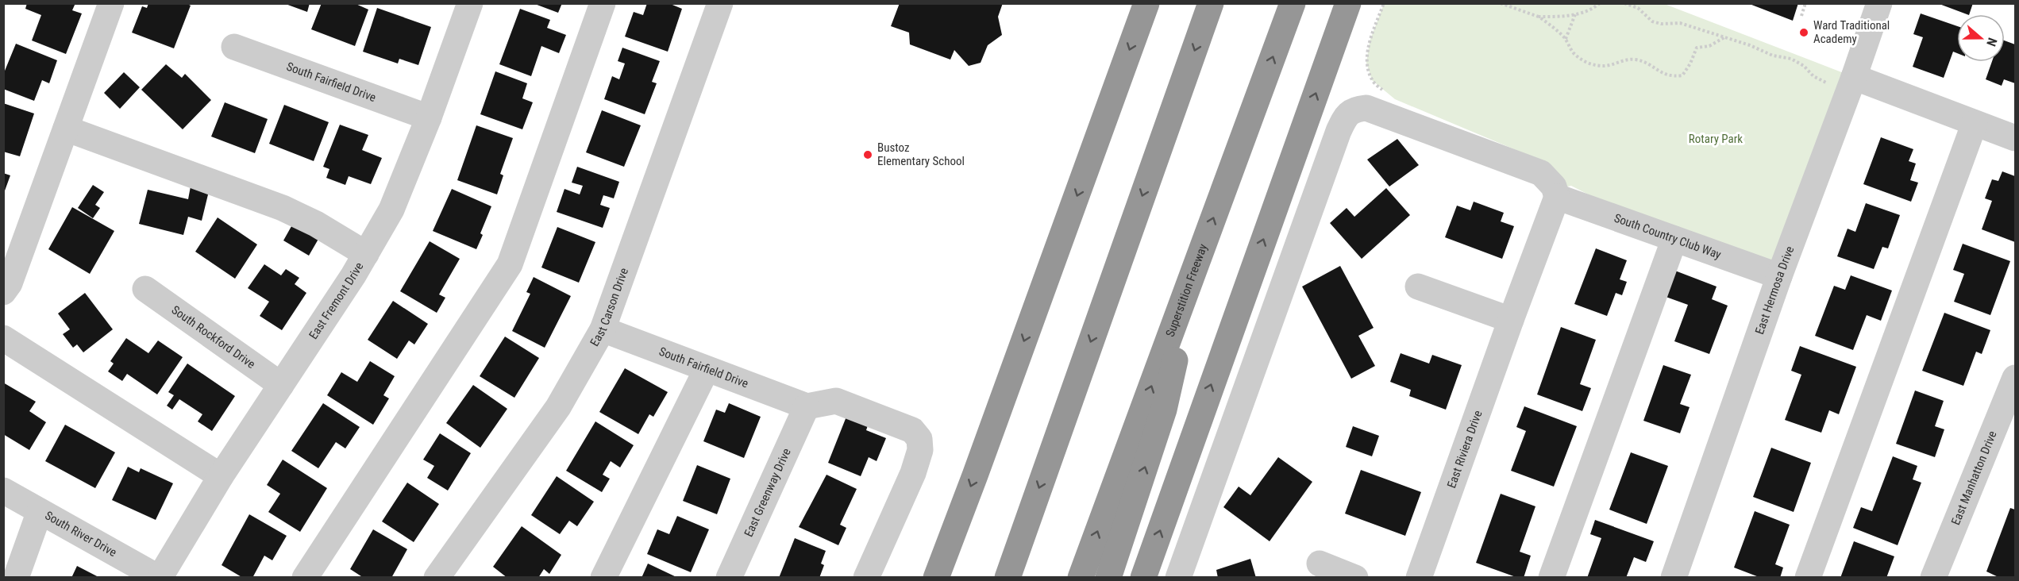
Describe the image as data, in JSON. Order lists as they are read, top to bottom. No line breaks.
{"streets":{"highway":["Superstition Freeway"],"street":["South Fairfield Drive","South Country Club Way","East Hermosa Drive","East Fremont Drive","East Carson Drive","South Rockford Drive","East Riviera Drive","East Manhatton Drive","East Greenway Drive","South River Drive"]},"crossings":[["South Fairfield Drive","East Fremont Drive"],["South Fairfield Drive","East Carson Drive"],["South Fairfield Drive","East Greenway Drive"],["South Country Club Way","East Hermosa Drive"],["South Country Club Way","East Riviera Drive"],["East Fremont Drive","South Rockford Drive"],["East Fremont Drive","South River Drive"]],"parks":["Rotary Park"],"places":["Ward Traditional Academy","Bustoz Elementary School"],"north":"right"}
